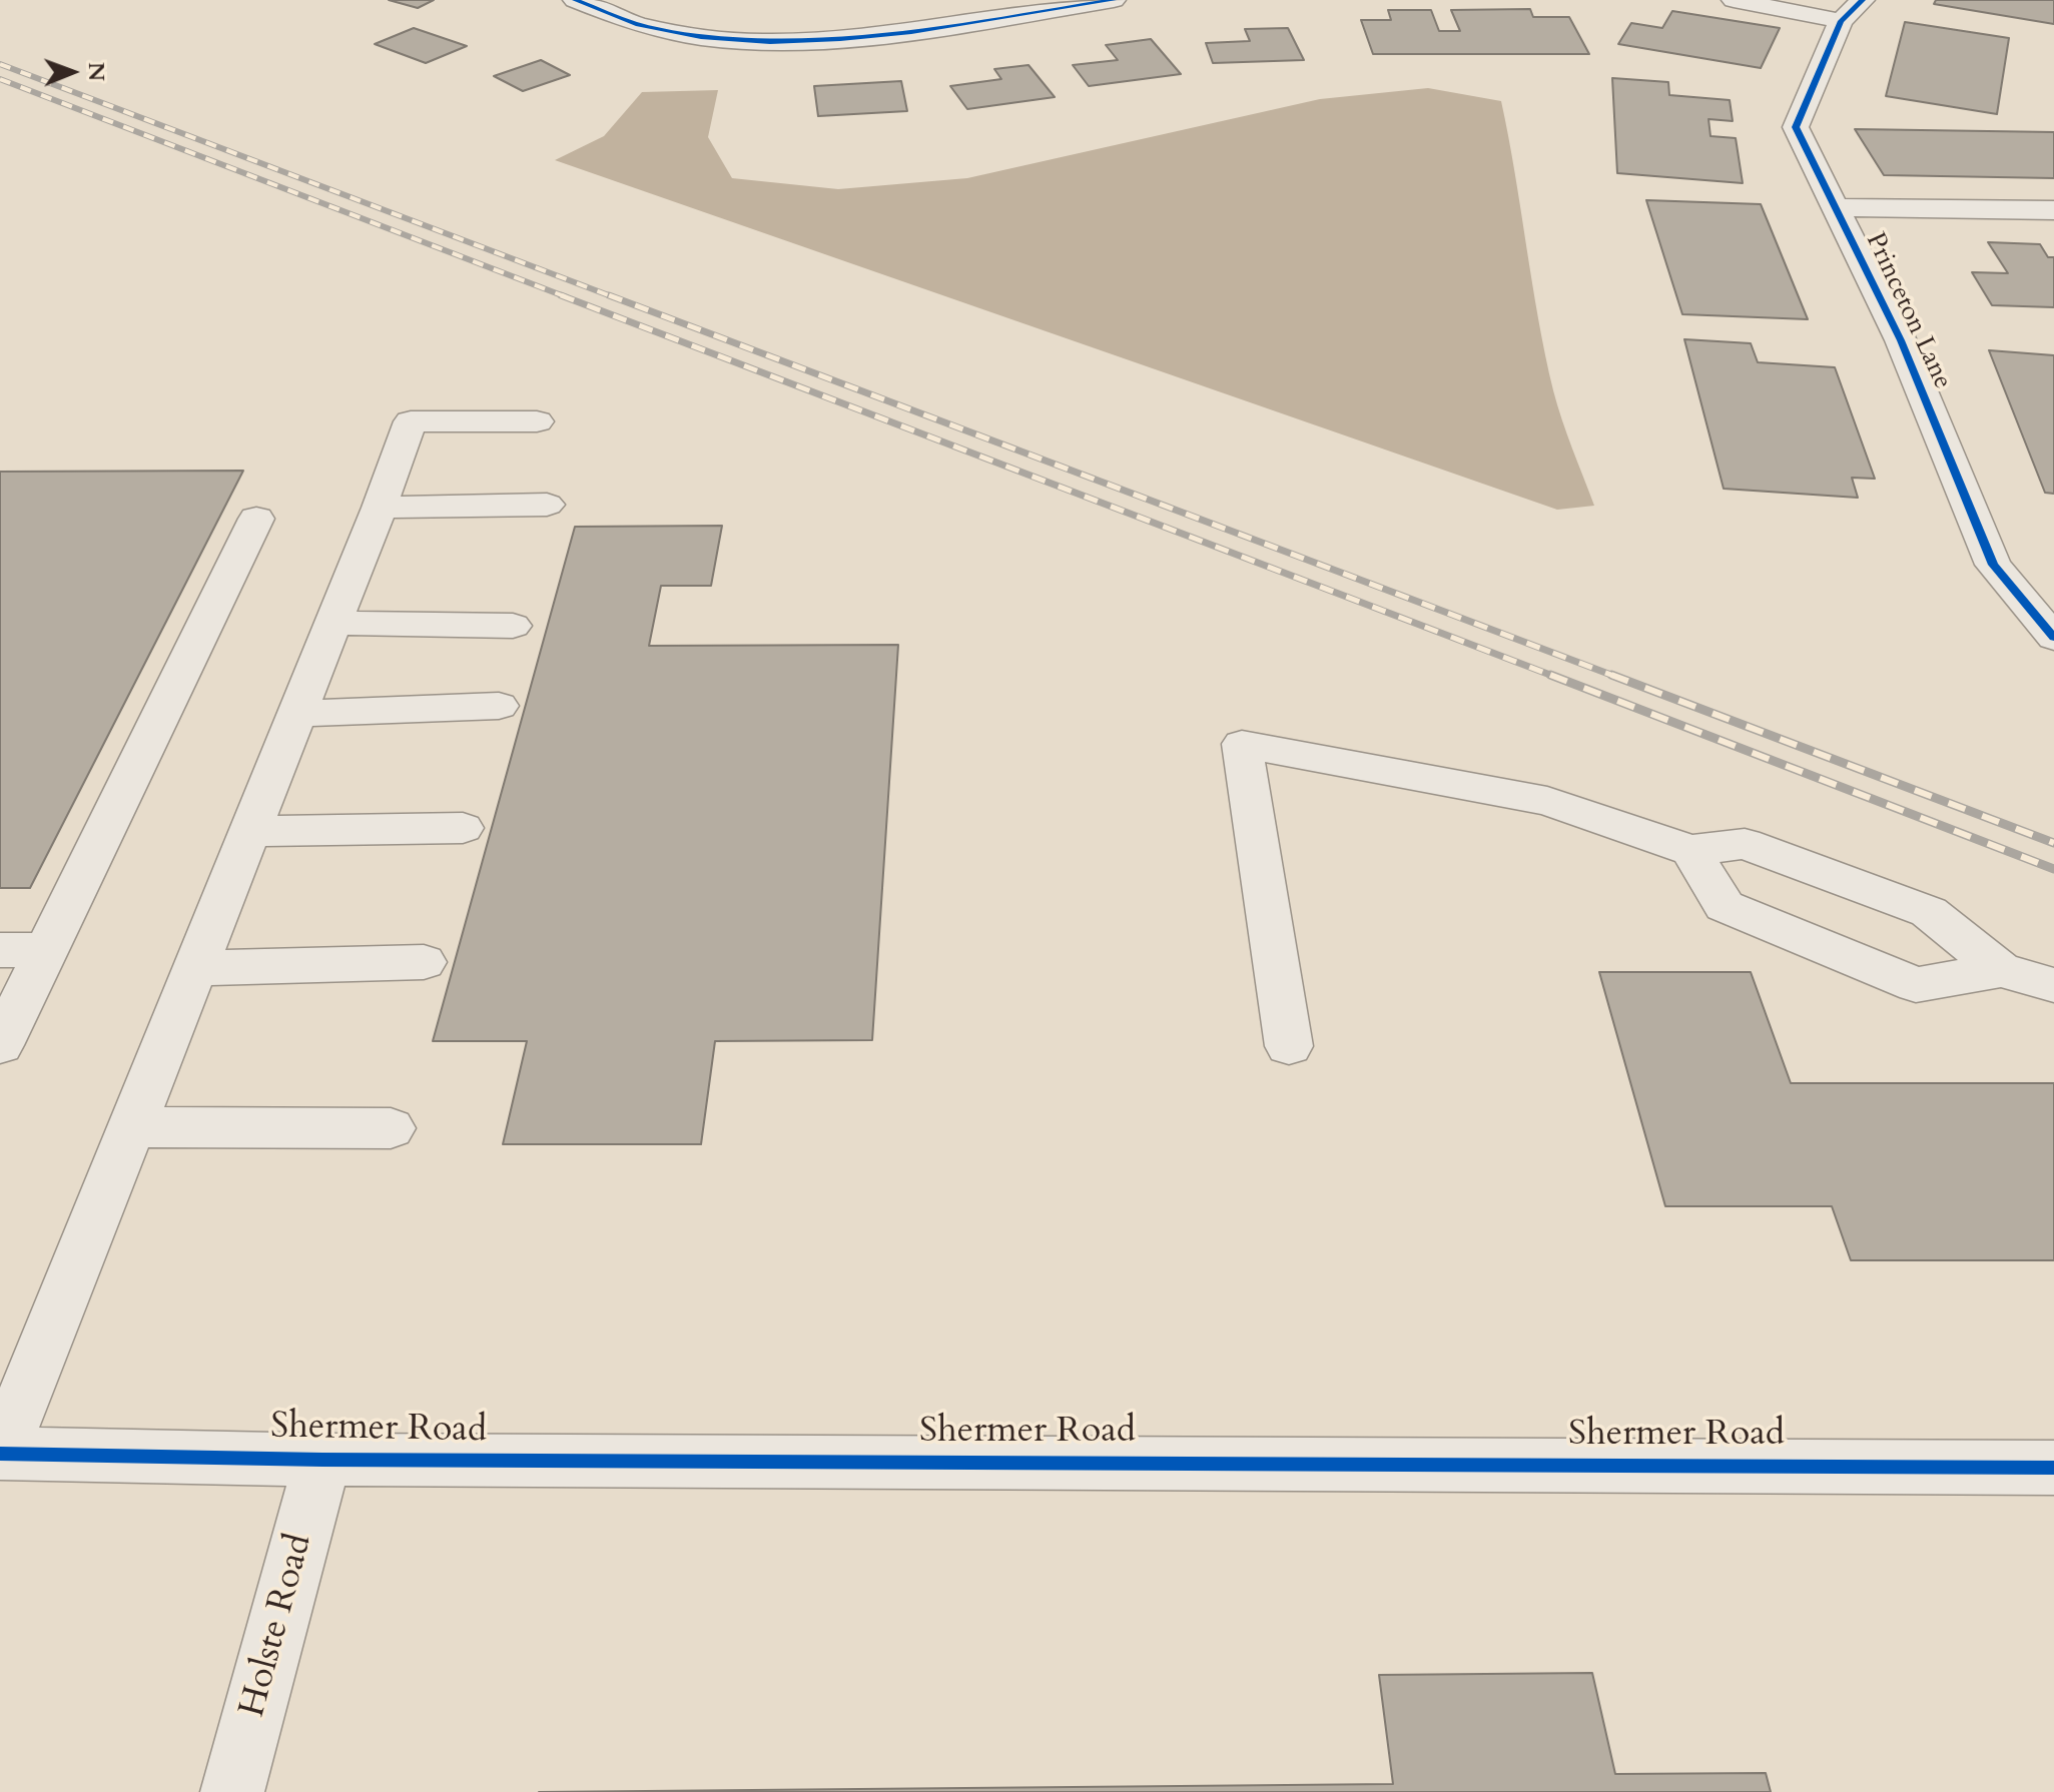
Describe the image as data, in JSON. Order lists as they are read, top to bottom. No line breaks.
{"streets":{"street":["Princeton Lane","Shermer Road","Holste Road"]},"crossings":[["Shermer Road","Holste Road"]],"north":"right"}
